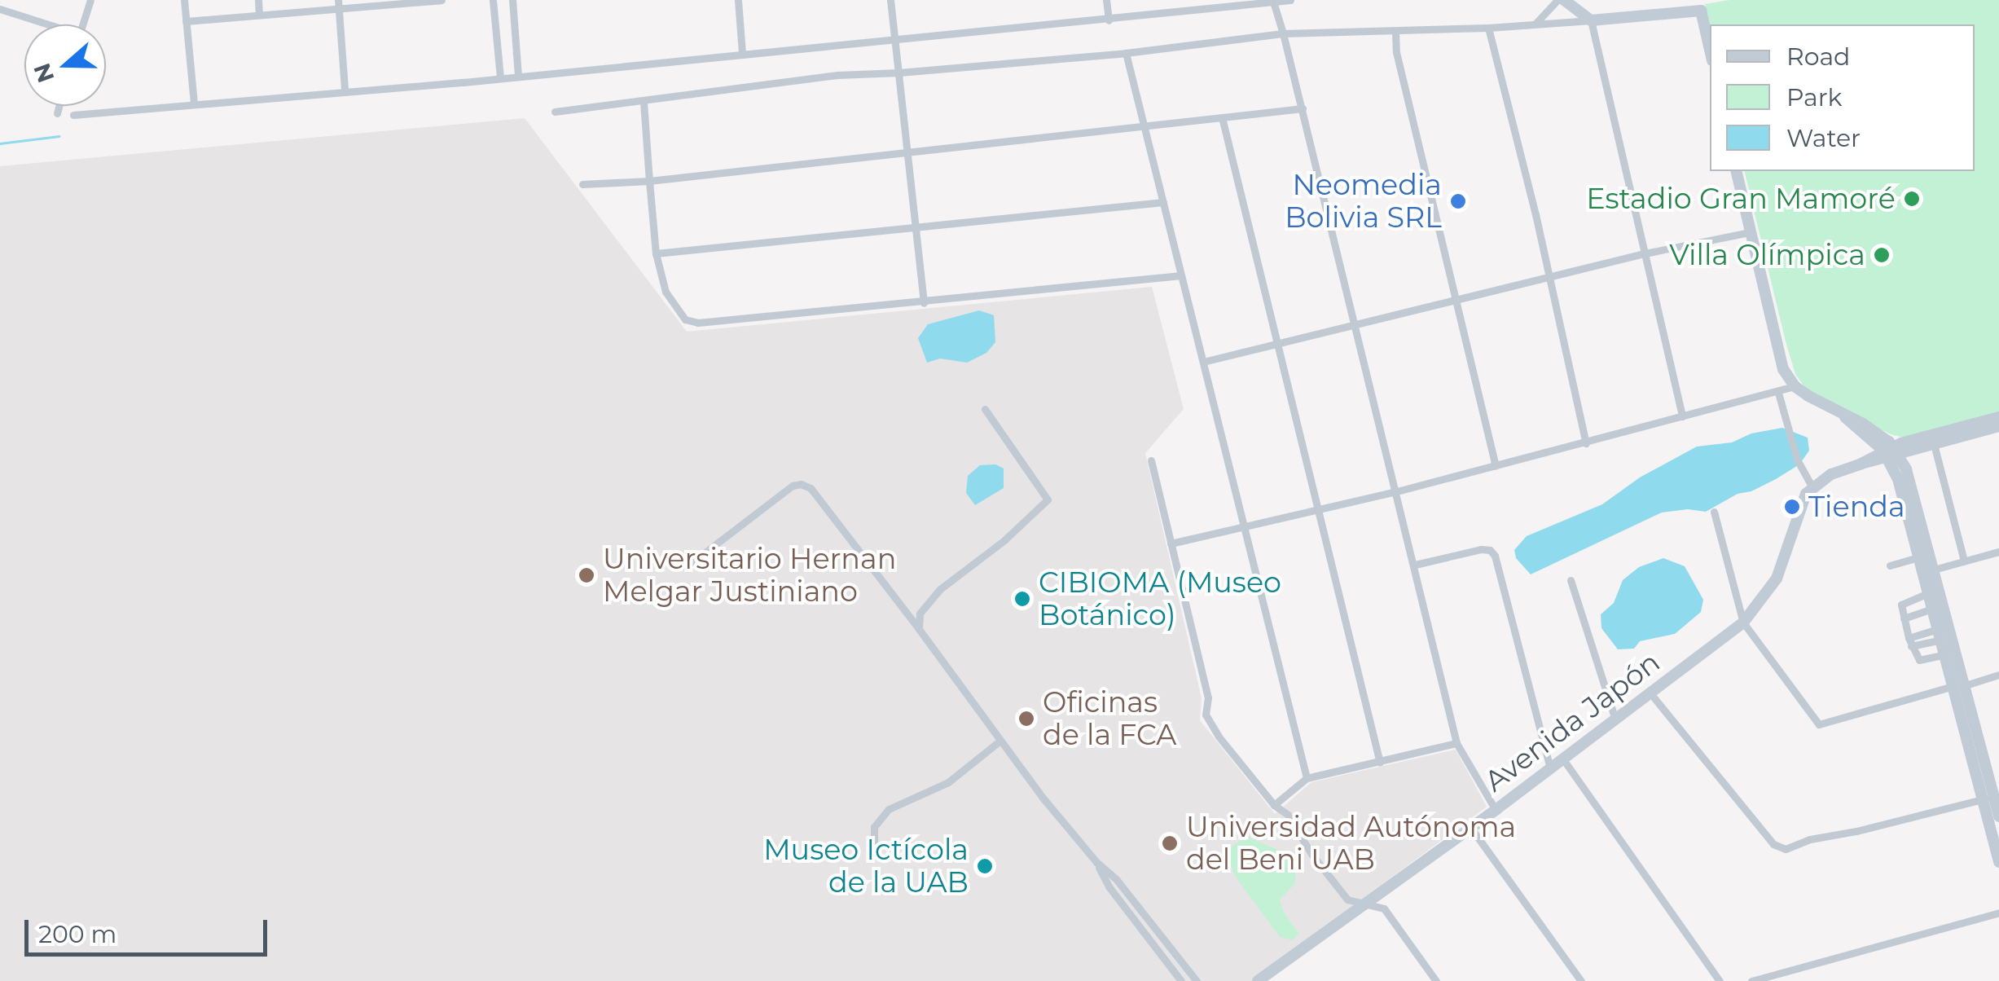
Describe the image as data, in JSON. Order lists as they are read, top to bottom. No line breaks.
{"streets":{"street":["Avenida Japón"]},"places":["Estadio Gran Mamoré","Neomedia Bolivia SRL","Villa Olímpica","Tienda","Universitario Hernan Melgar Justiniano","CIBIOMA (Museo Botánico)","Oficinas de la FCA","Universidad Autónoma del Beni UAB","Museo Ictícola de la UAB"],"legend":["Road","Park","Water"],"scale_bar":"200 m","north":"left"}
